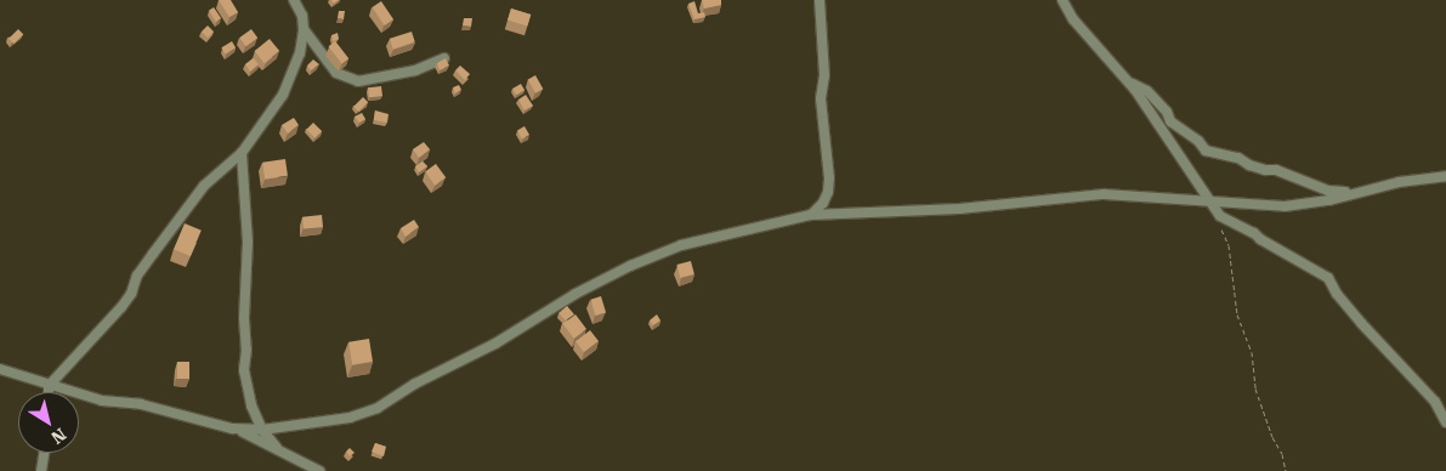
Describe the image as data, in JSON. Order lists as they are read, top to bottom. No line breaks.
{"north":"bottom right"}
